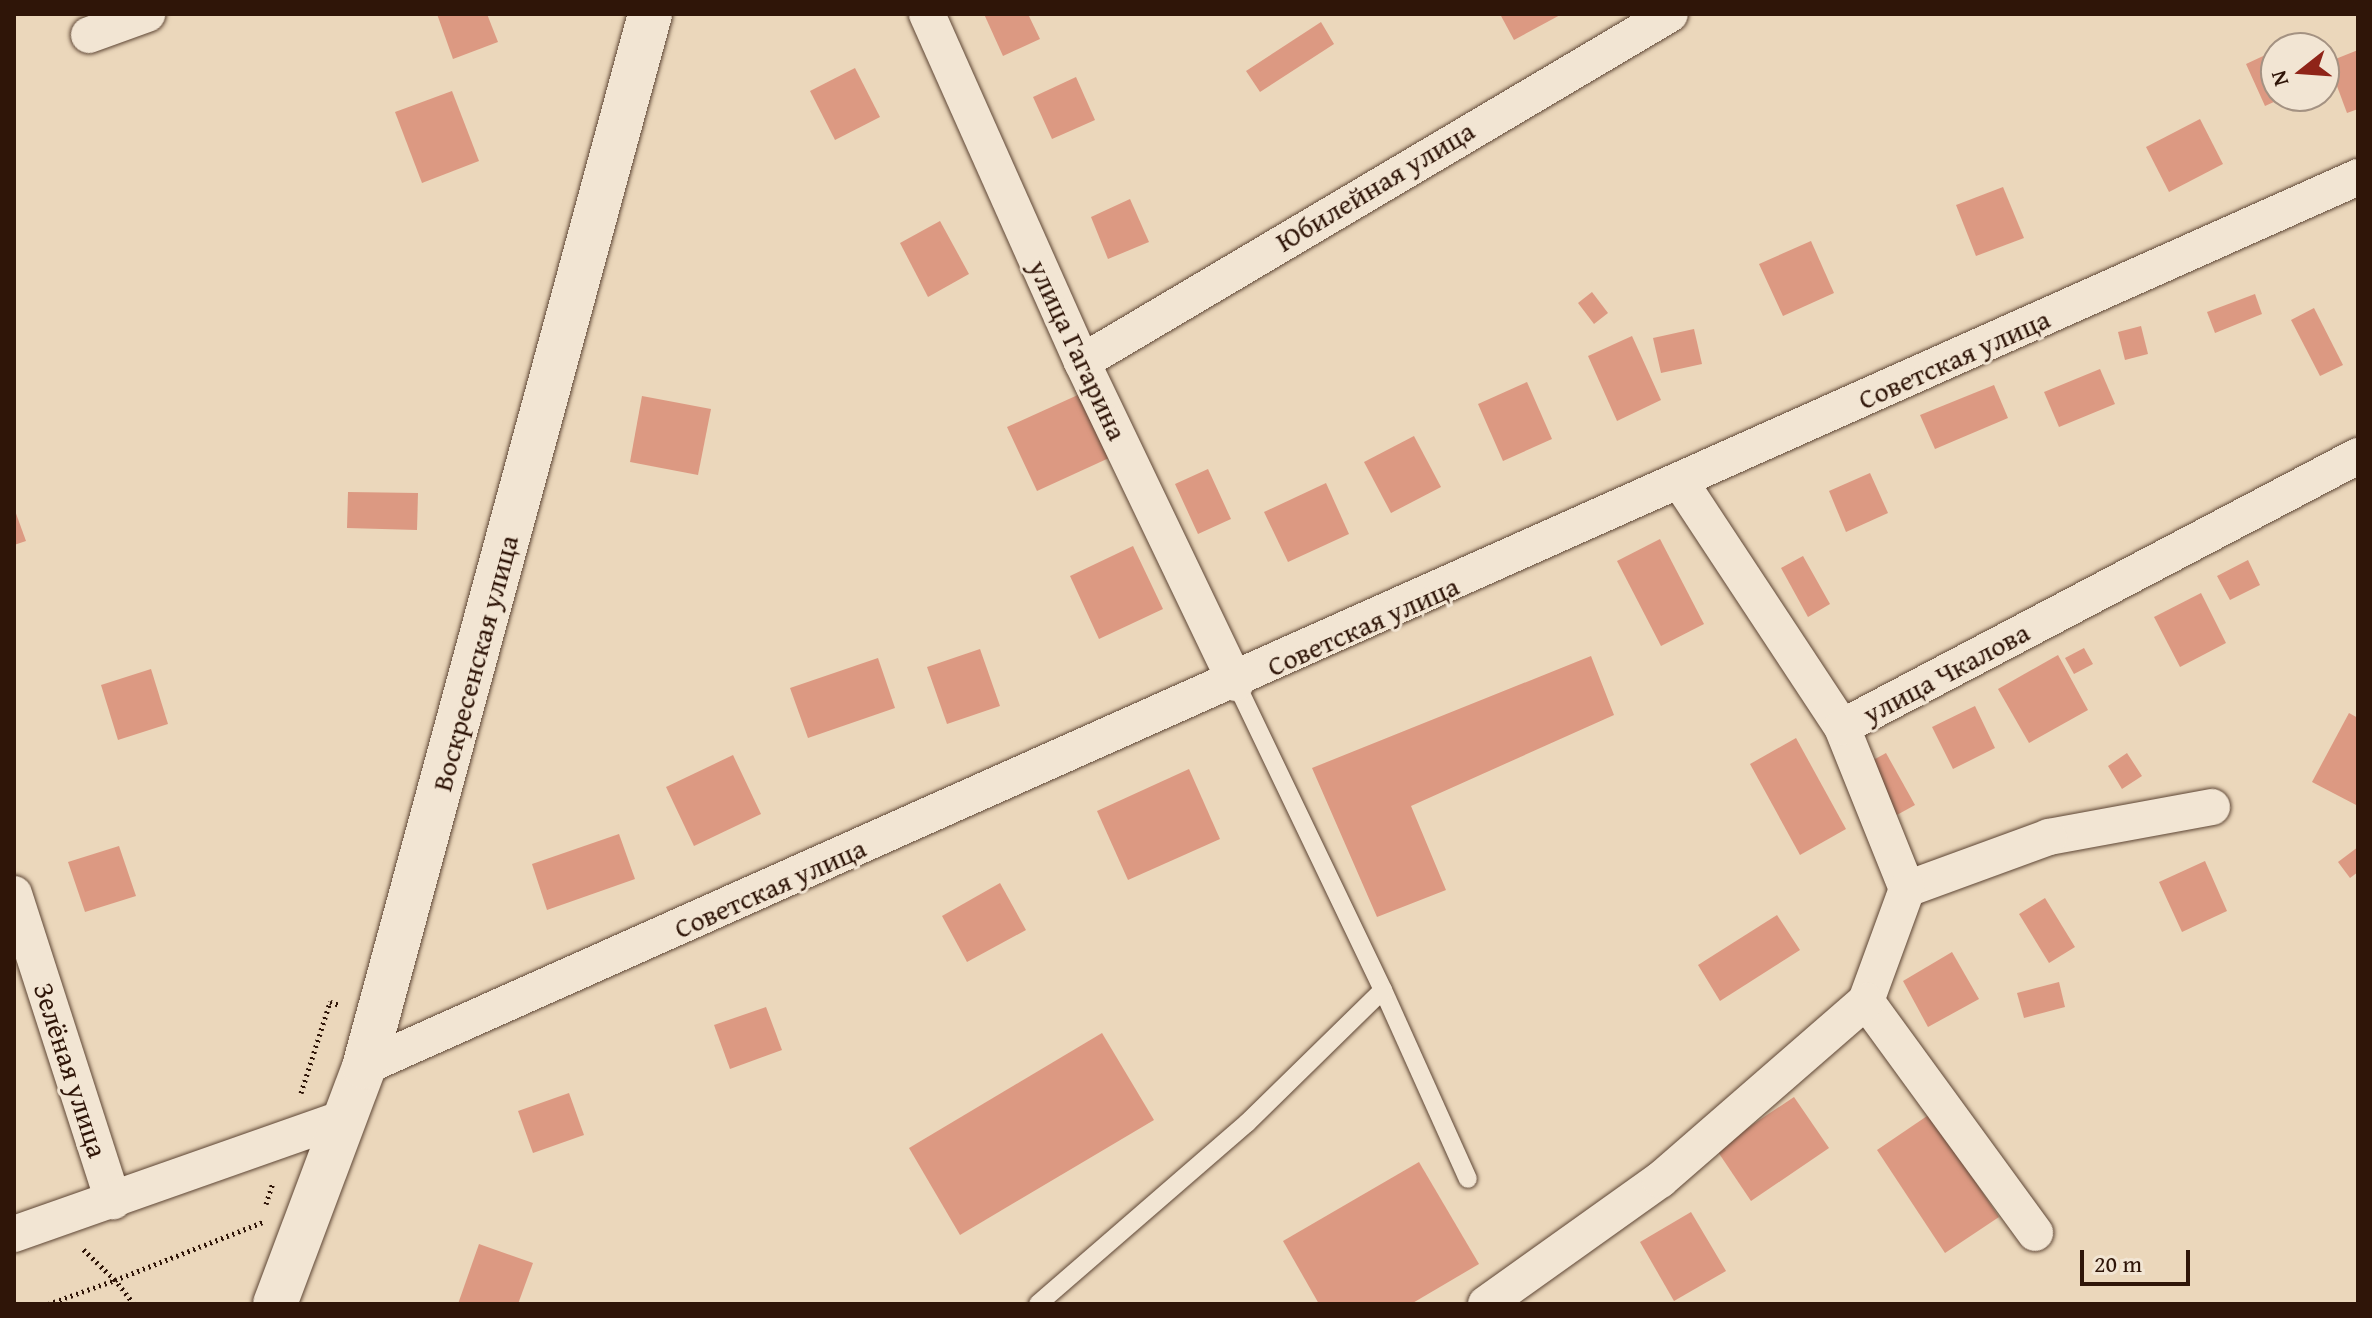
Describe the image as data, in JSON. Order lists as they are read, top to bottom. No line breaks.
{"streets":{"street":["Юбилейная улица","улица Гагарина","Советская улица","Воскресенская улица","улица Чкалова","Зелёная улица"]},"crossings":[["Юбилейная улица","улица Гагарина"],["улица Гагарина","Советская улица"],["Советская улица","Воскресенская улица"]],"scale_bar":"20 m","north":"left"}
